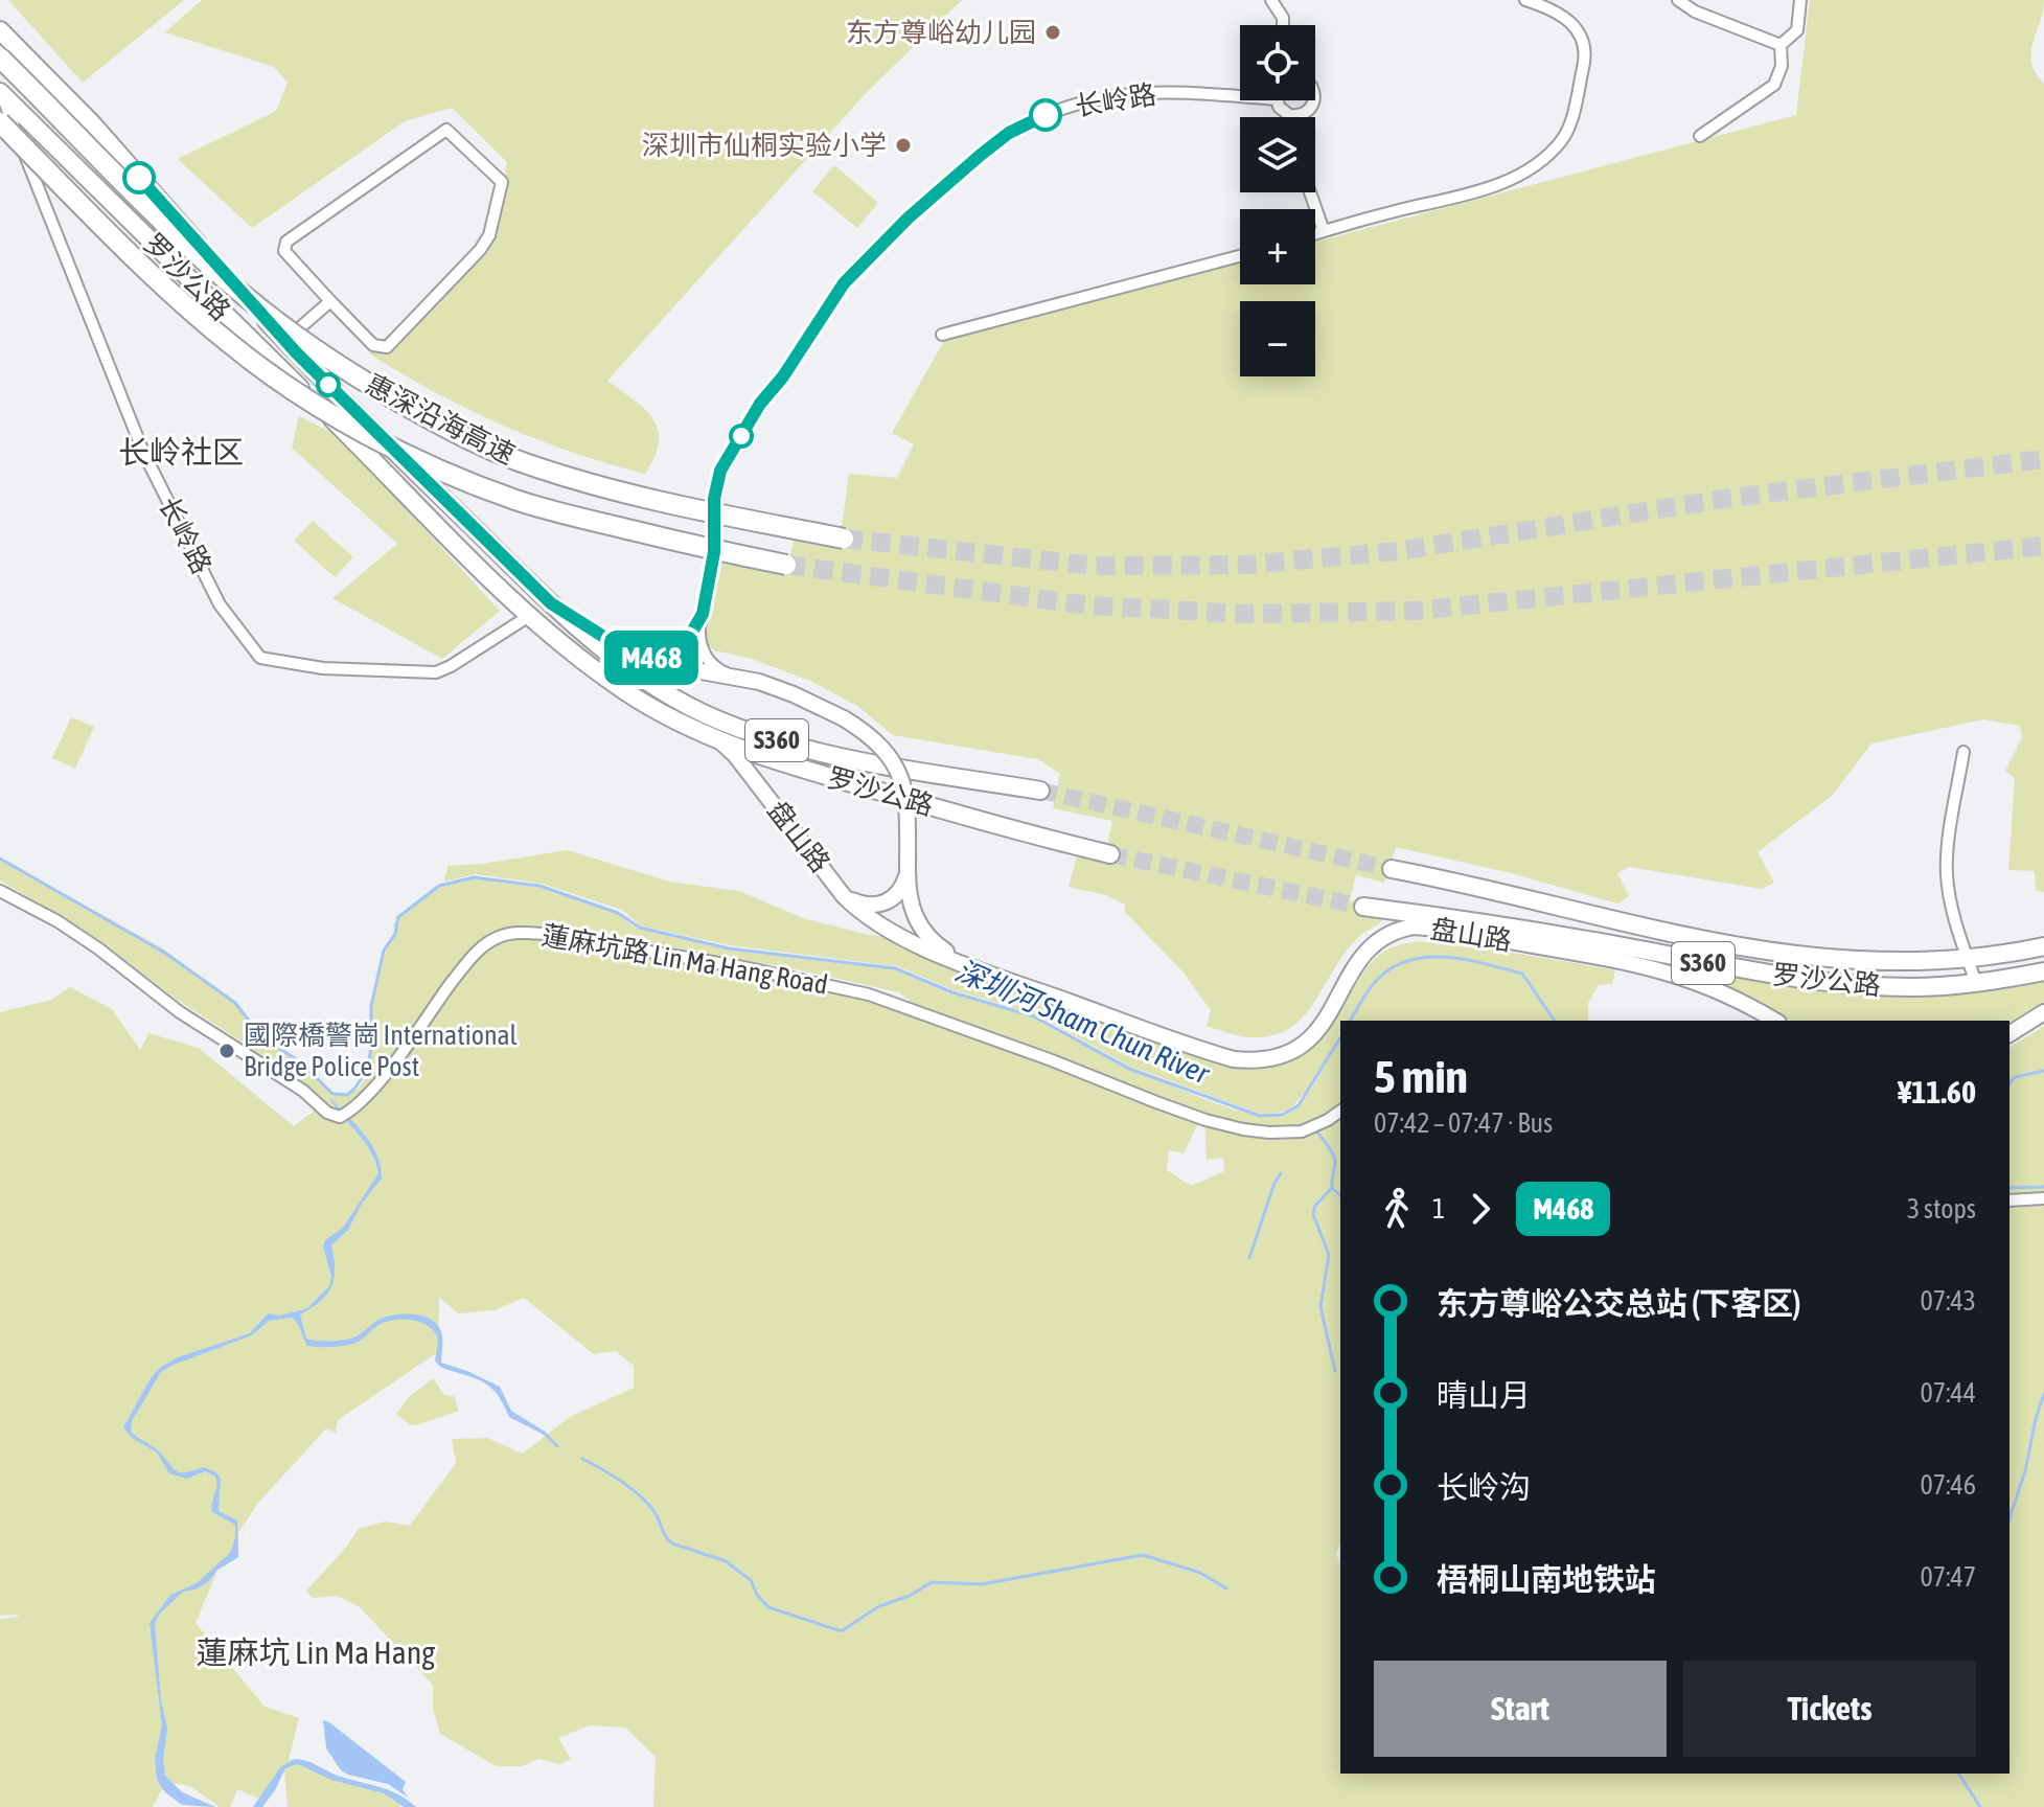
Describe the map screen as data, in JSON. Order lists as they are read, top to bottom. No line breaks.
{"streets":{"highway":["惠深沿海高速"],"main road":["罗沙公路","S360","盘山路"],"street":["长岭路","蓮麻坑路 Lin Ma Hang Road"]},"crossings":[["长岭路","罗沙公路"],["长岭路","盘山路"],["罗沙公路","盘山路"]],"districts":["长岭社区","蓮麻坑 Lin Ma Hang"],"water":["深圳河 Sham Chun River"],"places":["东方尊峪幼儿园","深圳市仙桐实验小学","國際橋警崗 International Bridge Police Post"],"lines":["bus line M468"],"page":{"on_map":"M468","map_buttons":["+","−"],"heading":["5 min","07:42 – 07:47 · Bus","¥11.60"],"legs":["1","M468","3 stops"],"list":[{"name":"东方尊峪公交总站 (下客区)","value":"07:43"},{"name":"晴山月","value":"07:44"},{"name":"长岭沟","value":"07:46"},{"name":"梧桐山南地铁站","value":"07:47"}],"buttons":["Start","Tickets"]}}
